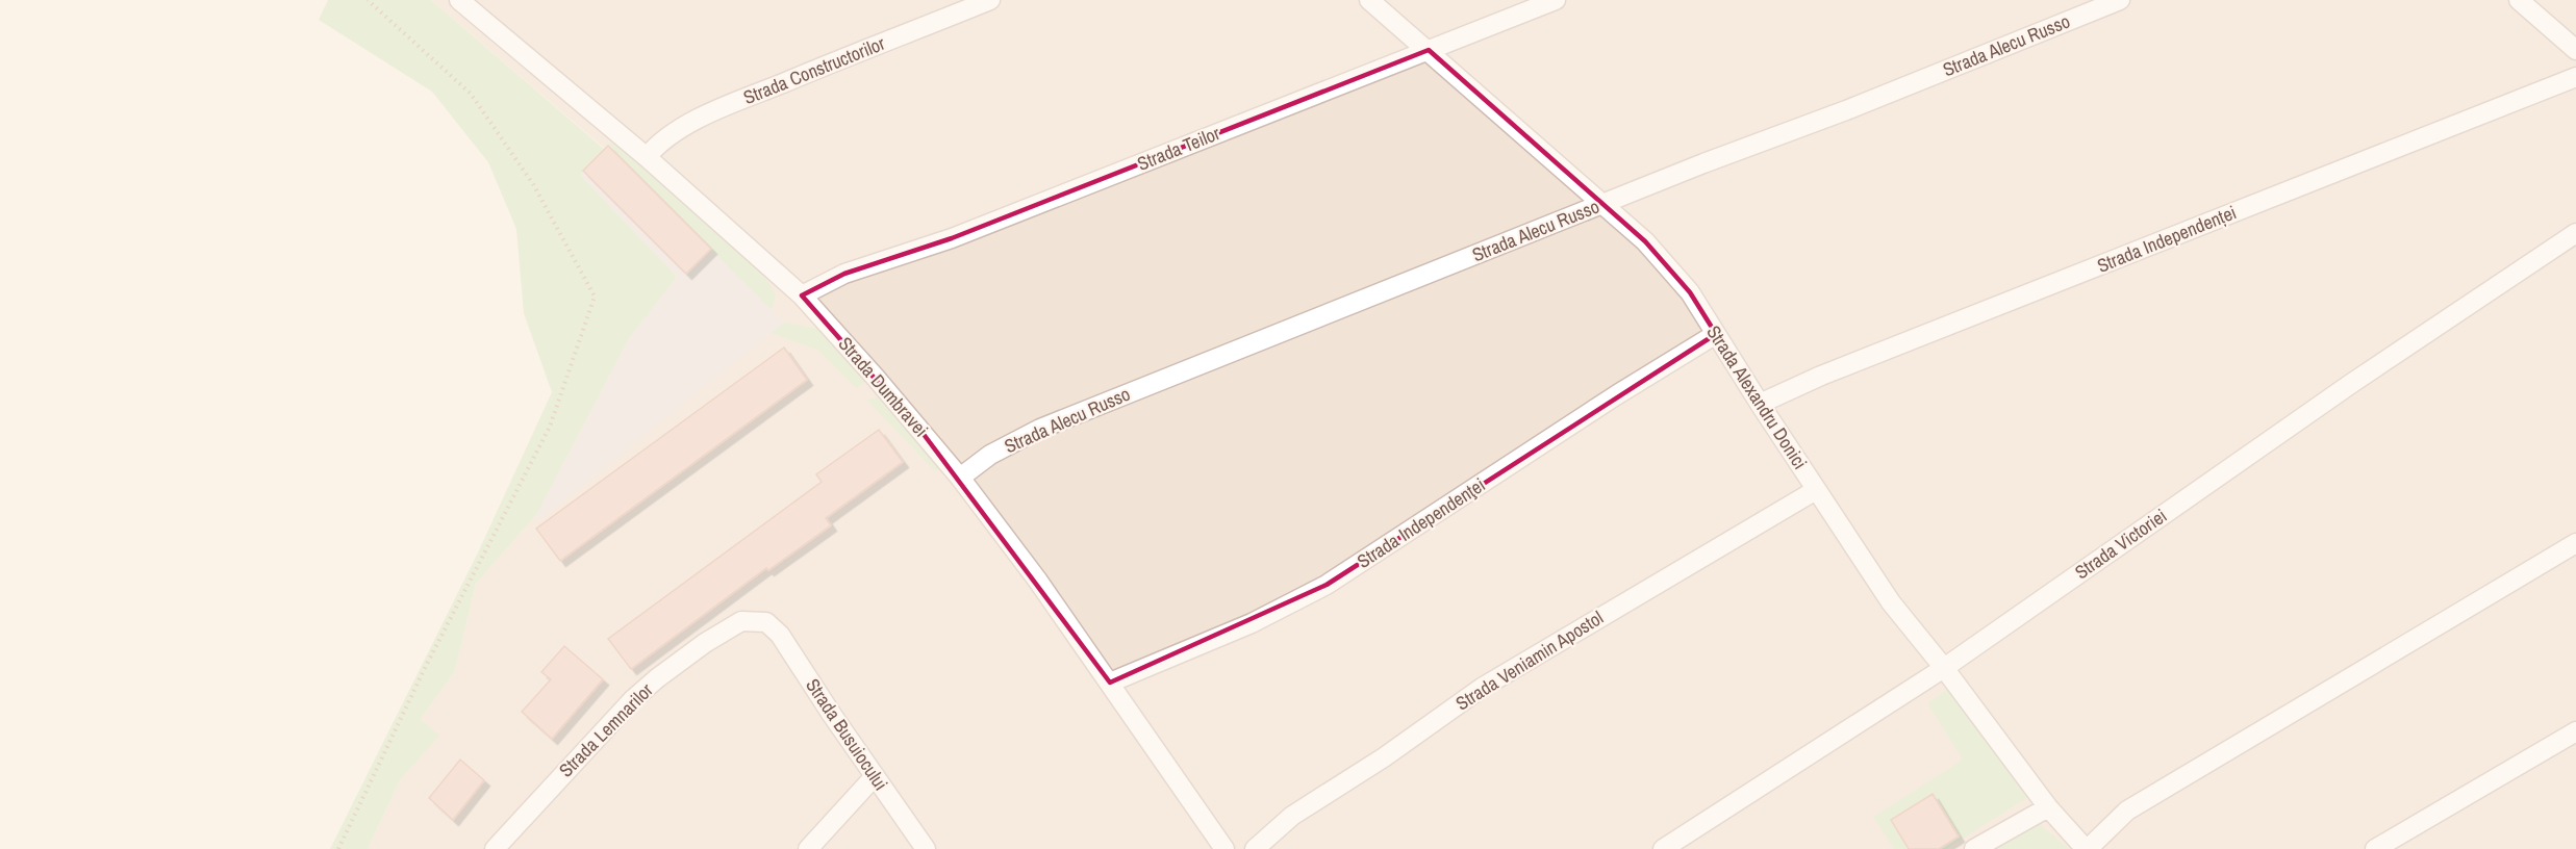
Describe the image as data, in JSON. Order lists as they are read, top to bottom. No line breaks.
{"streets":{"street":["Strada Alecu Russo","Strada Constructorilor","Strada Teilor","Strada Independenței","Strada Dumbravei","Strada Alexandru Donici","Strada Independenţei","Strada Victoriei","Strada Veniamin Apostol","Strada Lemnarilor","Strada Busuiocului"]},"crossings":[["Strada Alecu Russo","Strada Dumbravei"],["Strada Alecu Russo","Strada Alexandru Donici"],["Strada Constructorilor","Strada Dumbravei"],["Strada Teilor","Strada Dumbravei"],["Strada Teilor","Strada Alexandru Donici"],["Strada Independenței","Strada Alexandru Donici"],["Strada Dumbravei","Strada Independenţei"],["Strada Alexandru Donici","Strada Independenţei"],["Strada Alexandru Donici","Strada Victoriei"],["Strada Alexandru Donici","Strada Veniamin Apostol"],["Strada Lemnarilor","Strada Busuiocului"]]}
